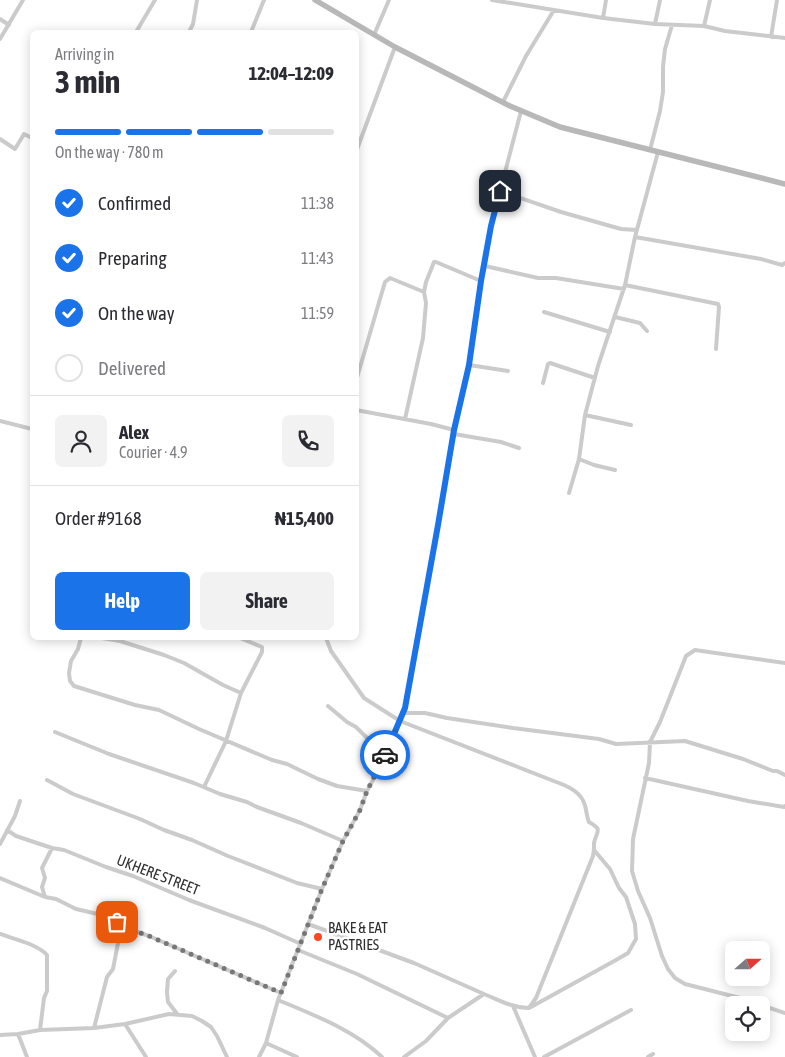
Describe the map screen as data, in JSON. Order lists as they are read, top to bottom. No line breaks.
{"streets":{"street":["UKHERE STREET"]},"places":["BAKE & EAT PASTRIES"],"north":"right","page":{"heading":["3 min","Arriving in","12:04–12:09"],"panel":["Alex","Courier · 4.9","Order #9168","₦15,400"],"bar":"On the way · 780 m","list":[["Confirmed","11:38"],["Preparing","11:43"],["On the way","11:59"],"Delivered"],"buttons":["Help","Share"]}}
